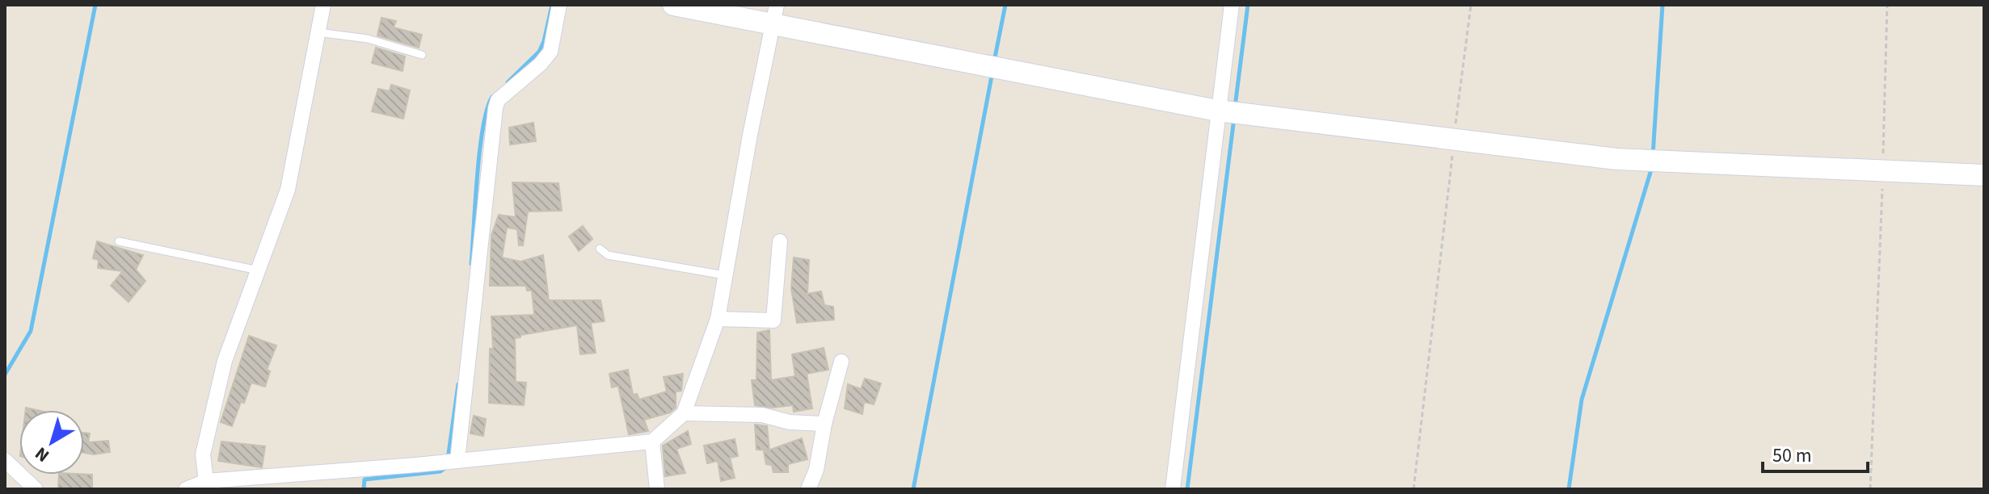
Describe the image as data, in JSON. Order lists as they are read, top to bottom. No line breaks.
{"scale_bar":"50 m","north":"bottom left"}
